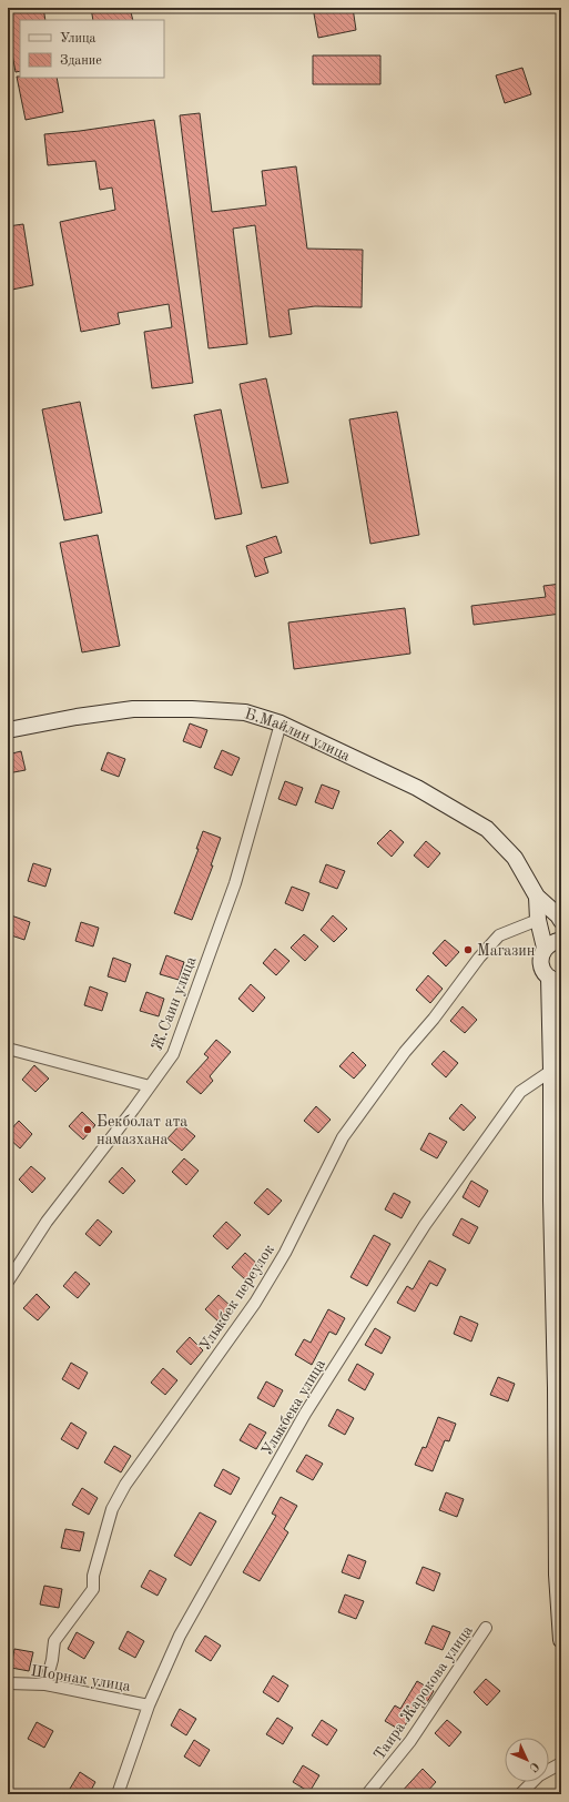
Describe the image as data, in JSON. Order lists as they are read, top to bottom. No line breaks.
{"streets":{"street":["Б.Майлин улица","Ж.Саин улица","Улыкбек переулок","Улыкбека улица","Шорнак улица","Таира Жарокова улица"]},"crossings":[["Б.Майлин улица","Ж.Саин улица"],["Б.Майлин улица","Улыкбек переулок"],["Улыкбек переулок","Шорнак улица"],["Улыкбека улица","Шорнак улица"]],"places":["Магазин","Бекболат ата намазхана"],"legend":["Улица","Здание"],"north":"bottom right"}
